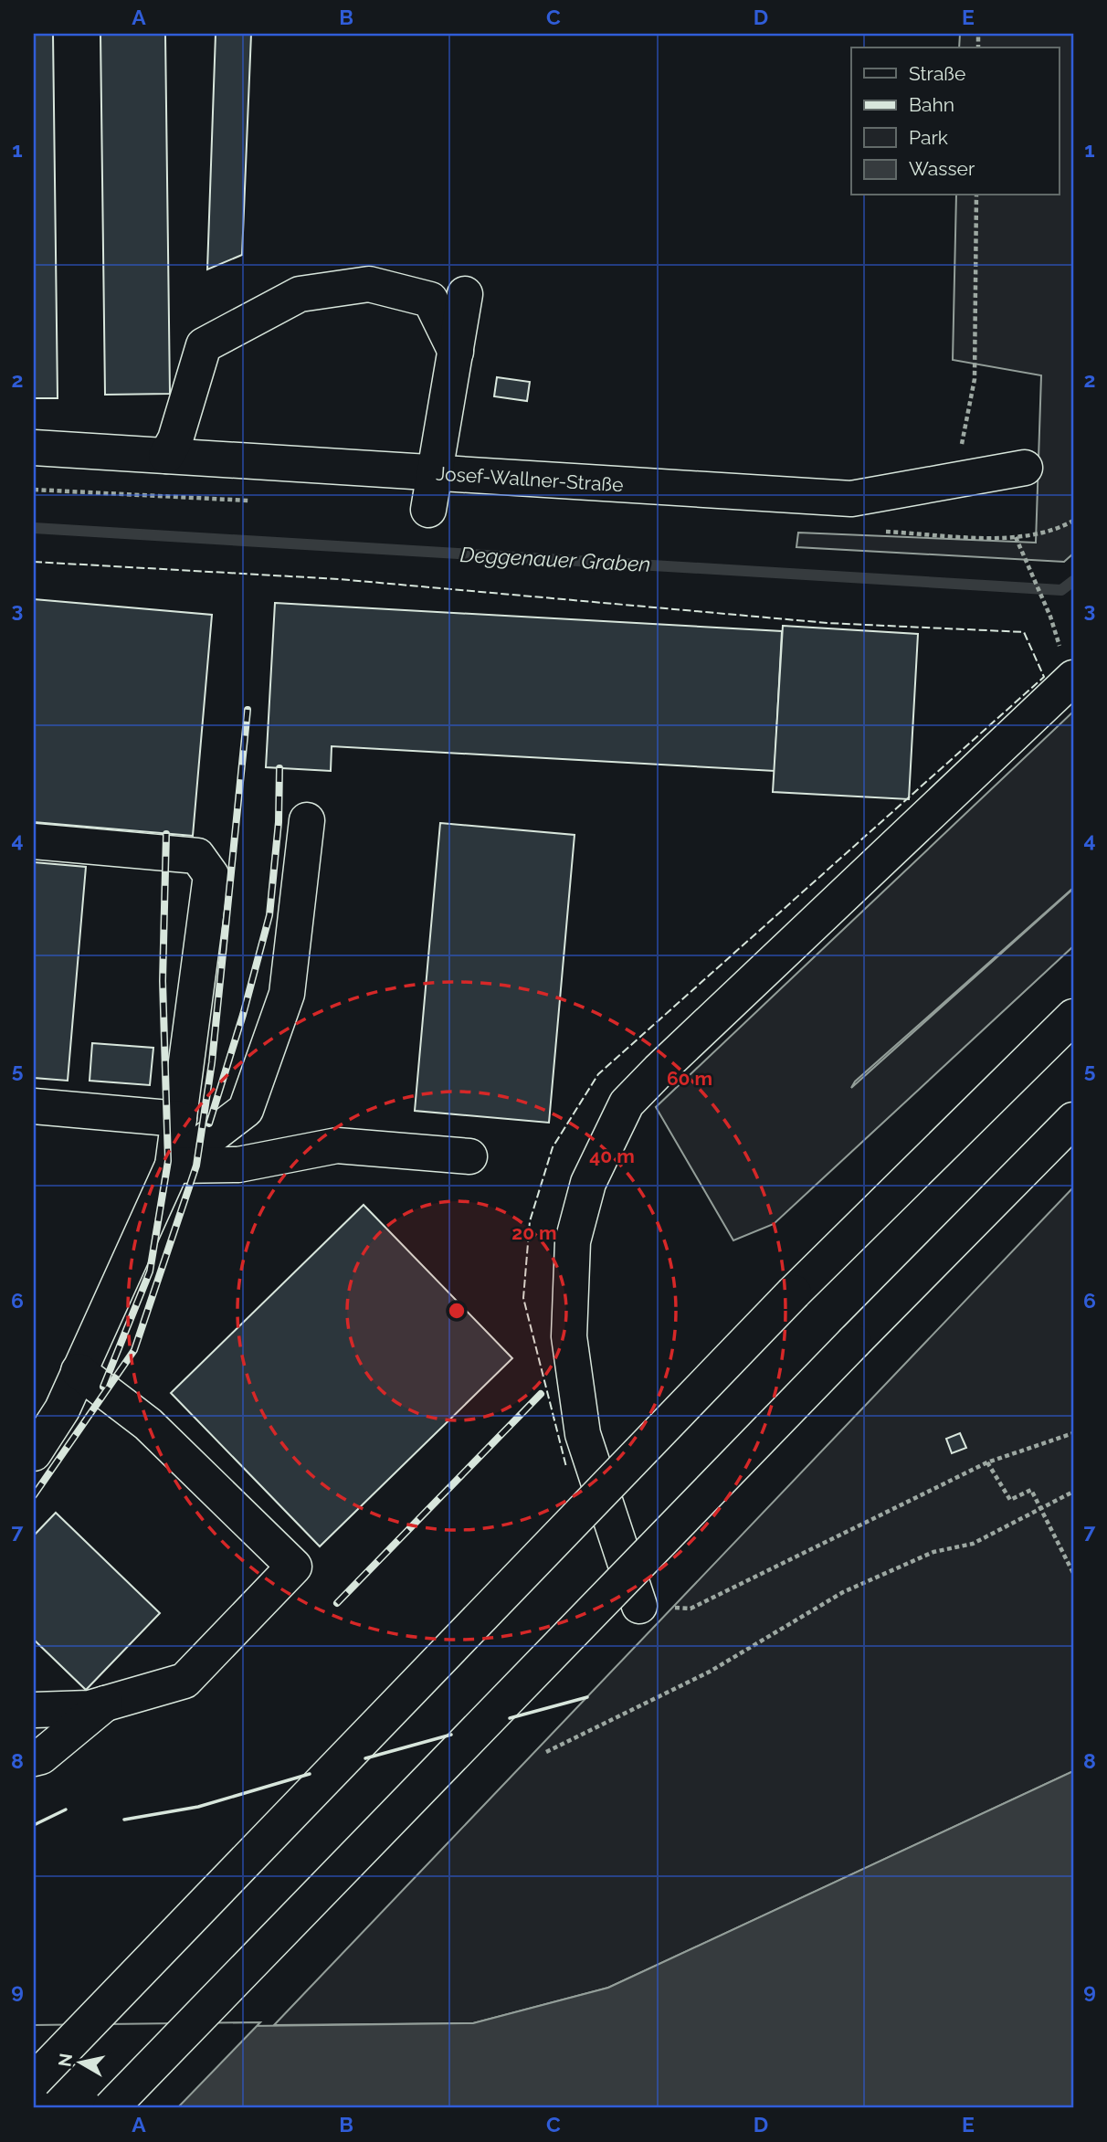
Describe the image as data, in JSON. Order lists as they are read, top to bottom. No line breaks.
{"streets":{"main road":["Josef-Wallner-Straße"]},"water":["Deggenauer Graben"],"legend":["Straße","Bahn","Park","Wasser"],"north":"left","grid":{"columns":["A","B","C","D","E"],"rows":["1","2","3","4","5","6","7","8","9"]},"rings":["60 m","40 m","20 m"]}
